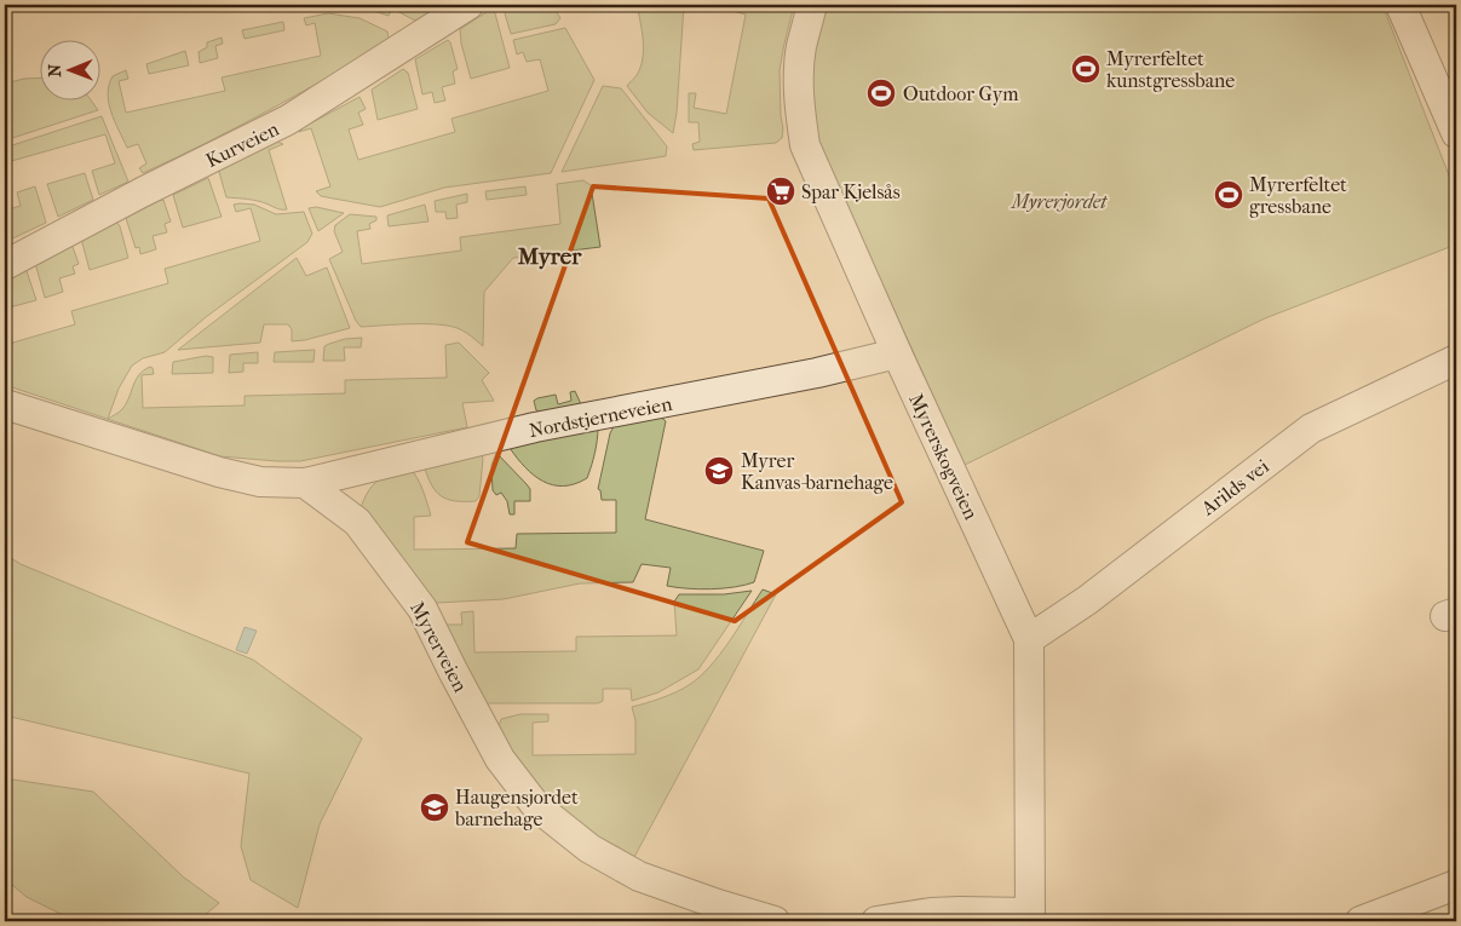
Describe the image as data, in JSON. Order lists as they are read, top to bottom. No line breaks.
{"streets":{"street":["Kurveien","Nordstjerneveien","Myrerskogveien","Arilds vei","Myrerveien"]},"crossings":[["Nordstjerneveien","Myrerskogveien"],["Nordstjerneveien","Myrerveien"],["Myrerskogveien","Arilds vei"]],"districts":["Myrer"],"parks":["Myrerjordet"],"places":{"sports":["Myrerfeltet kunstgressbane","Outdoor Gym","Myrerfeltet gressbane"],"supermarket":["Spar Kjelsås"],"school or university":["Myrer Kanvas-barnehage","Haugensjordet barnehage"]},"north":"left"}
